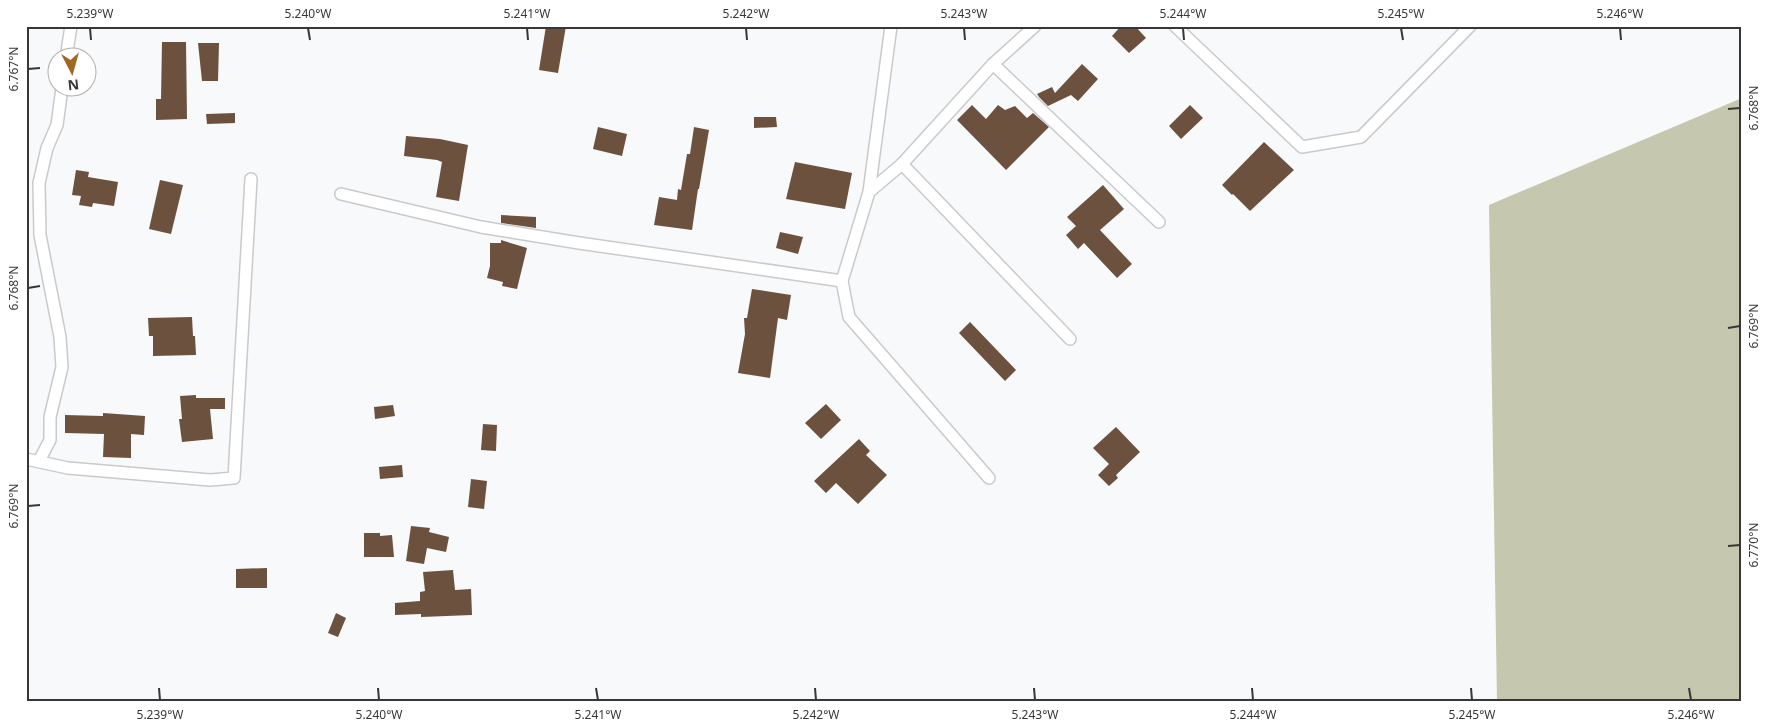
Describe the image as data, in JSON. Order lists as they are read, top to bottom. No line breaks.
{"north":"bottom","coordinates":["5.239°W","5.240°W","5.241°W","5.242°W","5.243°W","5.244°W","5.245°W","5.246°W","6.767°N","6.768°N","6.769°N","6.770°N"]}
